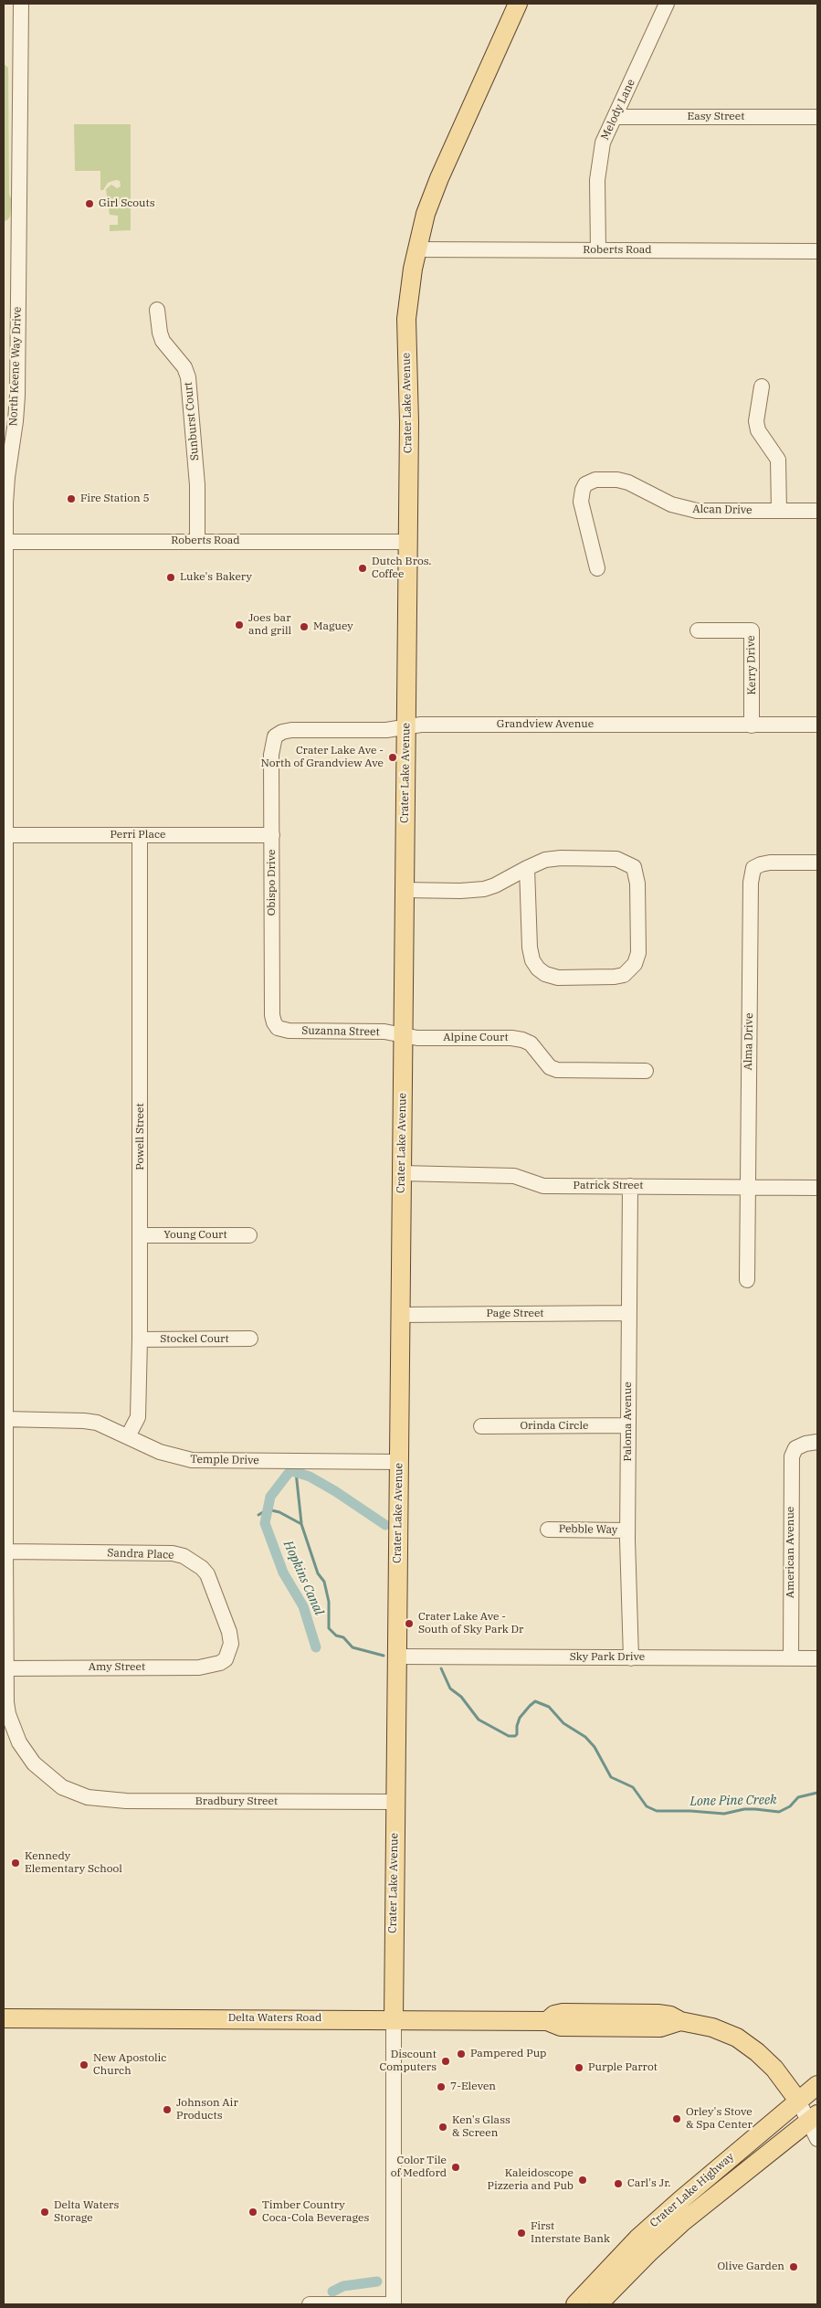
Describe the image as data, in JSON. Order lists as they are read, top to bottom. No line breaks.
{"streets":{"main road":["Crater Lake Avenue","Delta Waters Road","Crater Lake Highway"],"street":["Melody Lane","Easy Street","Roberts Road","North Keene Way Drive","Sunburst Court","Alcan Drive","Kerry Drive","Grandview Avenue","Perri Place","Obispo Drive","Suzanna Street","Alpine Court","Alma Drive","Powell Street","Patrick Street","Young Court","Page Street","Stockel Court","Paloma Avenue","Orinda Circle","Temple Drive","Pebble Way","American Avenue","Sandra Place","Sky Park Drive","Amy Street","Bradbury Street"]},"crossings":[["Melody Lane","Easy Street"],["Melody Lane","Roberts Road"],["Roberts Road","North Keene Way Drive"],["Roberts Road","Crater Lake Avenue"],["Roberts Road","Sunburst Court"],["North Keene Way Drive","Perri Place"],["North Keene Way Drive","Temple Drive"],["North Keene Way Drive","Sandra Place"],["North Keene Way Drive","Amy Street"],["North Keene Way Drive","Bradbury Street"],["Crater Lake Avenue","Grandview Avenue"],["Crater Lake Avenue","Suzanna Street"],["Crater Lake Avenue","Alpine Court"],["Crater Lake Avenue","Patrick Street"],["Crater Lake Avenue","Page Street"],["Crater Lake Avenue","Temple Drive"],["Crater Lake Avenue","Sky Park Drive"],["Crater Lake Avenue","Bradbury Street"],["Crater Lake Avenue","Delta Waters Road"],["Kerry Drive","Grandview Avenue"],["Grandview Avenue","Obispo Drive"],["Perri Place","Obispo Drive"],["Perri Place","Powell Street"],["Obispo Drive","Suzanna Street"],["Suzanna Street","Alpine Court"],["Alma Drive","Patrick Street"],["Powell Street","Young Court"],["Powell Street","Stockel Court"],["Powell Street","Temple Drive"],["Patrick Street","Paloma Avenue"],["Page Street","Paloma Avenue"],["Paloma Avenue","Orinda Circle"],["Paloma Avenue","Pebble Way"],["Paloma Avenue","Sky Park Drive"],["American Avenue","Sky Park Drive"],["Sandra Place","Amy Street"],["Delta Waters Road","Crater Lake Highway"]],"water":["Hopkins Canal","Lone Pine Creek"],"places":["Girl Scouts","Fire Station 5","Dutch Bros. Coffee","Luke's Bakery","Joes bar and grill","Maguey","Crater Lake Ave - North of Grandview Ave","Crater Lake Ave - South of Sky Park Dr","Kennedy Elementary School","Pampered Pup","Discount Computers","New Apostolic Church","Purple Parrot","7-Eleven","Johnson Air Products","Orley's Stove & Spa Center","Ken's Glass & Screen","Color Tile of Medford","Kaleidoscope Pizzeria and Pub","Carl's Jr.","Delta Waters Storage","Timber Country Coca-Cola Beverages","First Interstate Bank","Olive Garden"]}
